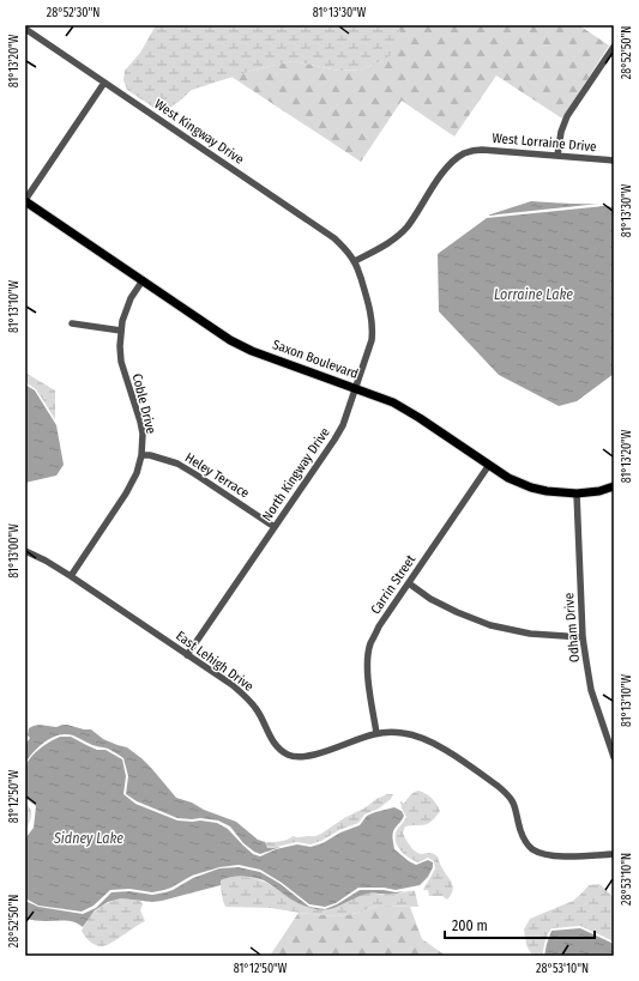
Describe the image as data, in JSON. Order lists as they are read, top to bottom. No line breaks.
{"streets":{"main road":["Saxon Boulevard"],"street":["West Kingway Drive","West Lorraine Drive","Coble Drive","North Kingway Drive","Heley Terrace","Carrin Street","Odham Drive","East Lehigh Drive"]},"crossings":[["West Kingway Drive","West Lorraine Drive"],["West Kingway Drive","North Kingway Drive"],["West Lorraine Drive","North Kingway Drive"],["Saxon Boulevard","Coble Drive"],["Saxon Boulevard","North Kingway Drive"],["Saxon Boulevard","Carrin Street"],["Saxon Boulevard","Odham Drive"],["Coble Drive","Heley Terrace"],["Coble Drive","East Lehigh Drive"],["North Kingway Drive","Heley Terrace"],["North Kingway Drive","East Lehigh Drive"],["Carrin Street","East Lehigh Drive"]],"water":["Lorraine Lake","Sidney Lake"],"scale_bar":"200 m","coordinates":["28°52'30\"N","81°13'30\"W","28°52'50\"N","81°13'20\"W","81°13'10\"W","81°13'00\"W","81°12'50\"W","28°53'10\"N"]}
